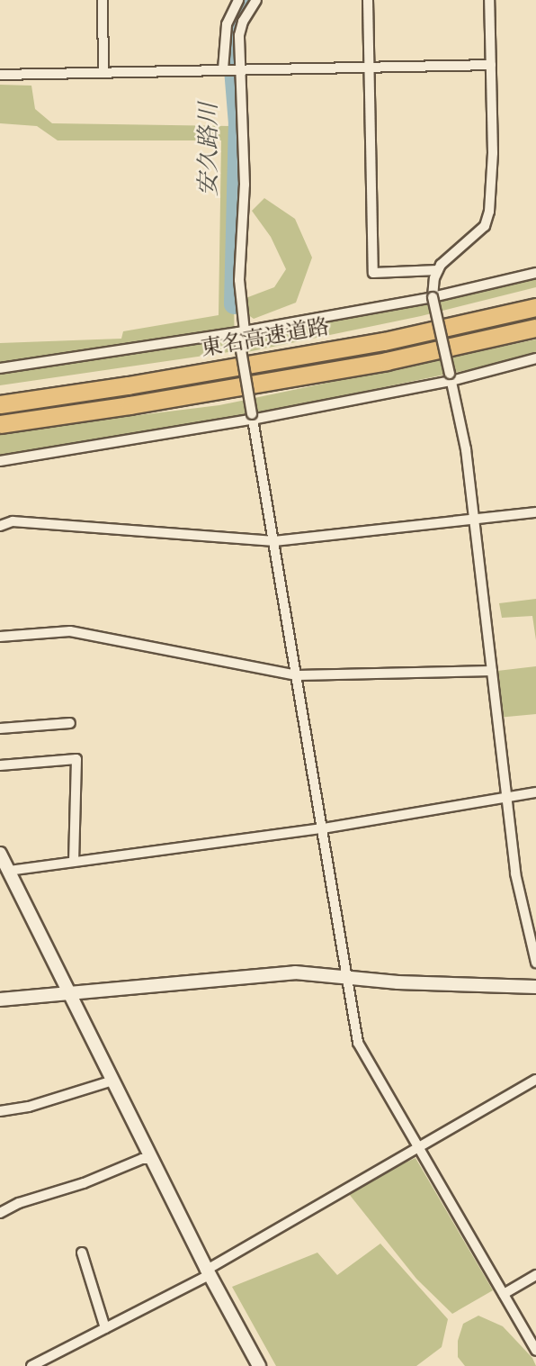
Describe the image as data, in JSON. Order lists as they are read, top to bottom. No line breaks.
{"streets":{"highway":["東名高速道路"]},"water":["安久路川"]}
